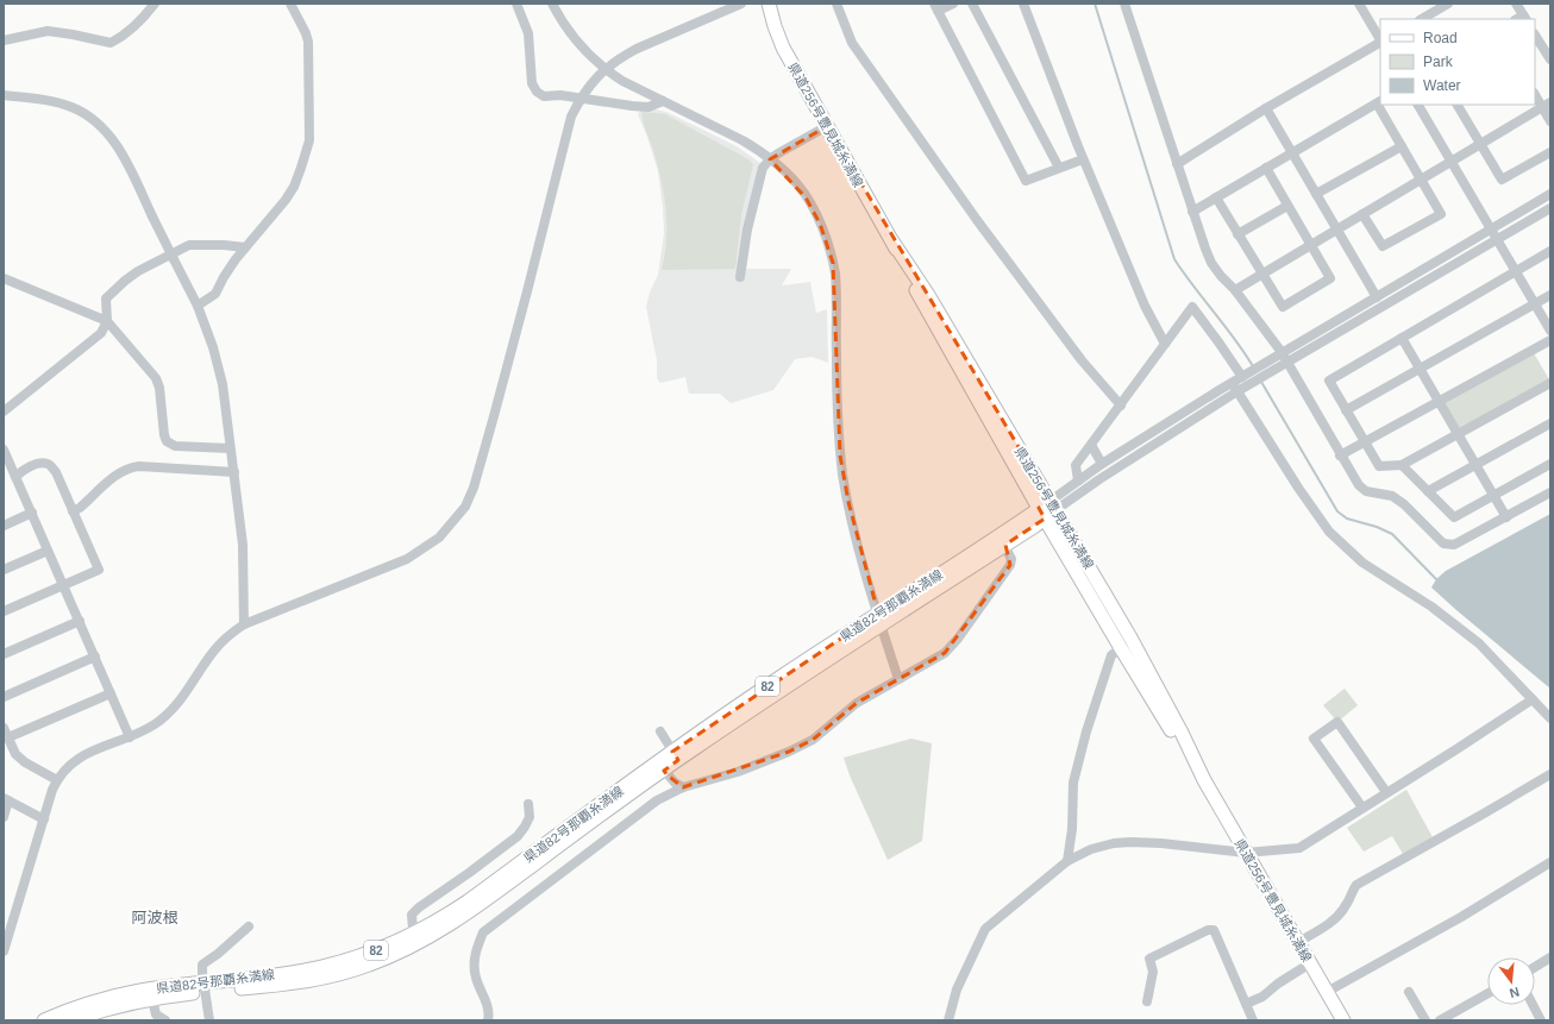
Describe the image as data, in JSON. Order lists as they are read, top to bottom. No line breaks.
{"streets":{"main road":["県道256号豊見城糸満線","県道82号那覇糸満線","82"]},"crossings":[["県道256号豊見城糸満線","県道82号那覇糸満線"]],"districts":["阿波根"],"legend":["Road","Park","Water"],"north":"bottom"}
